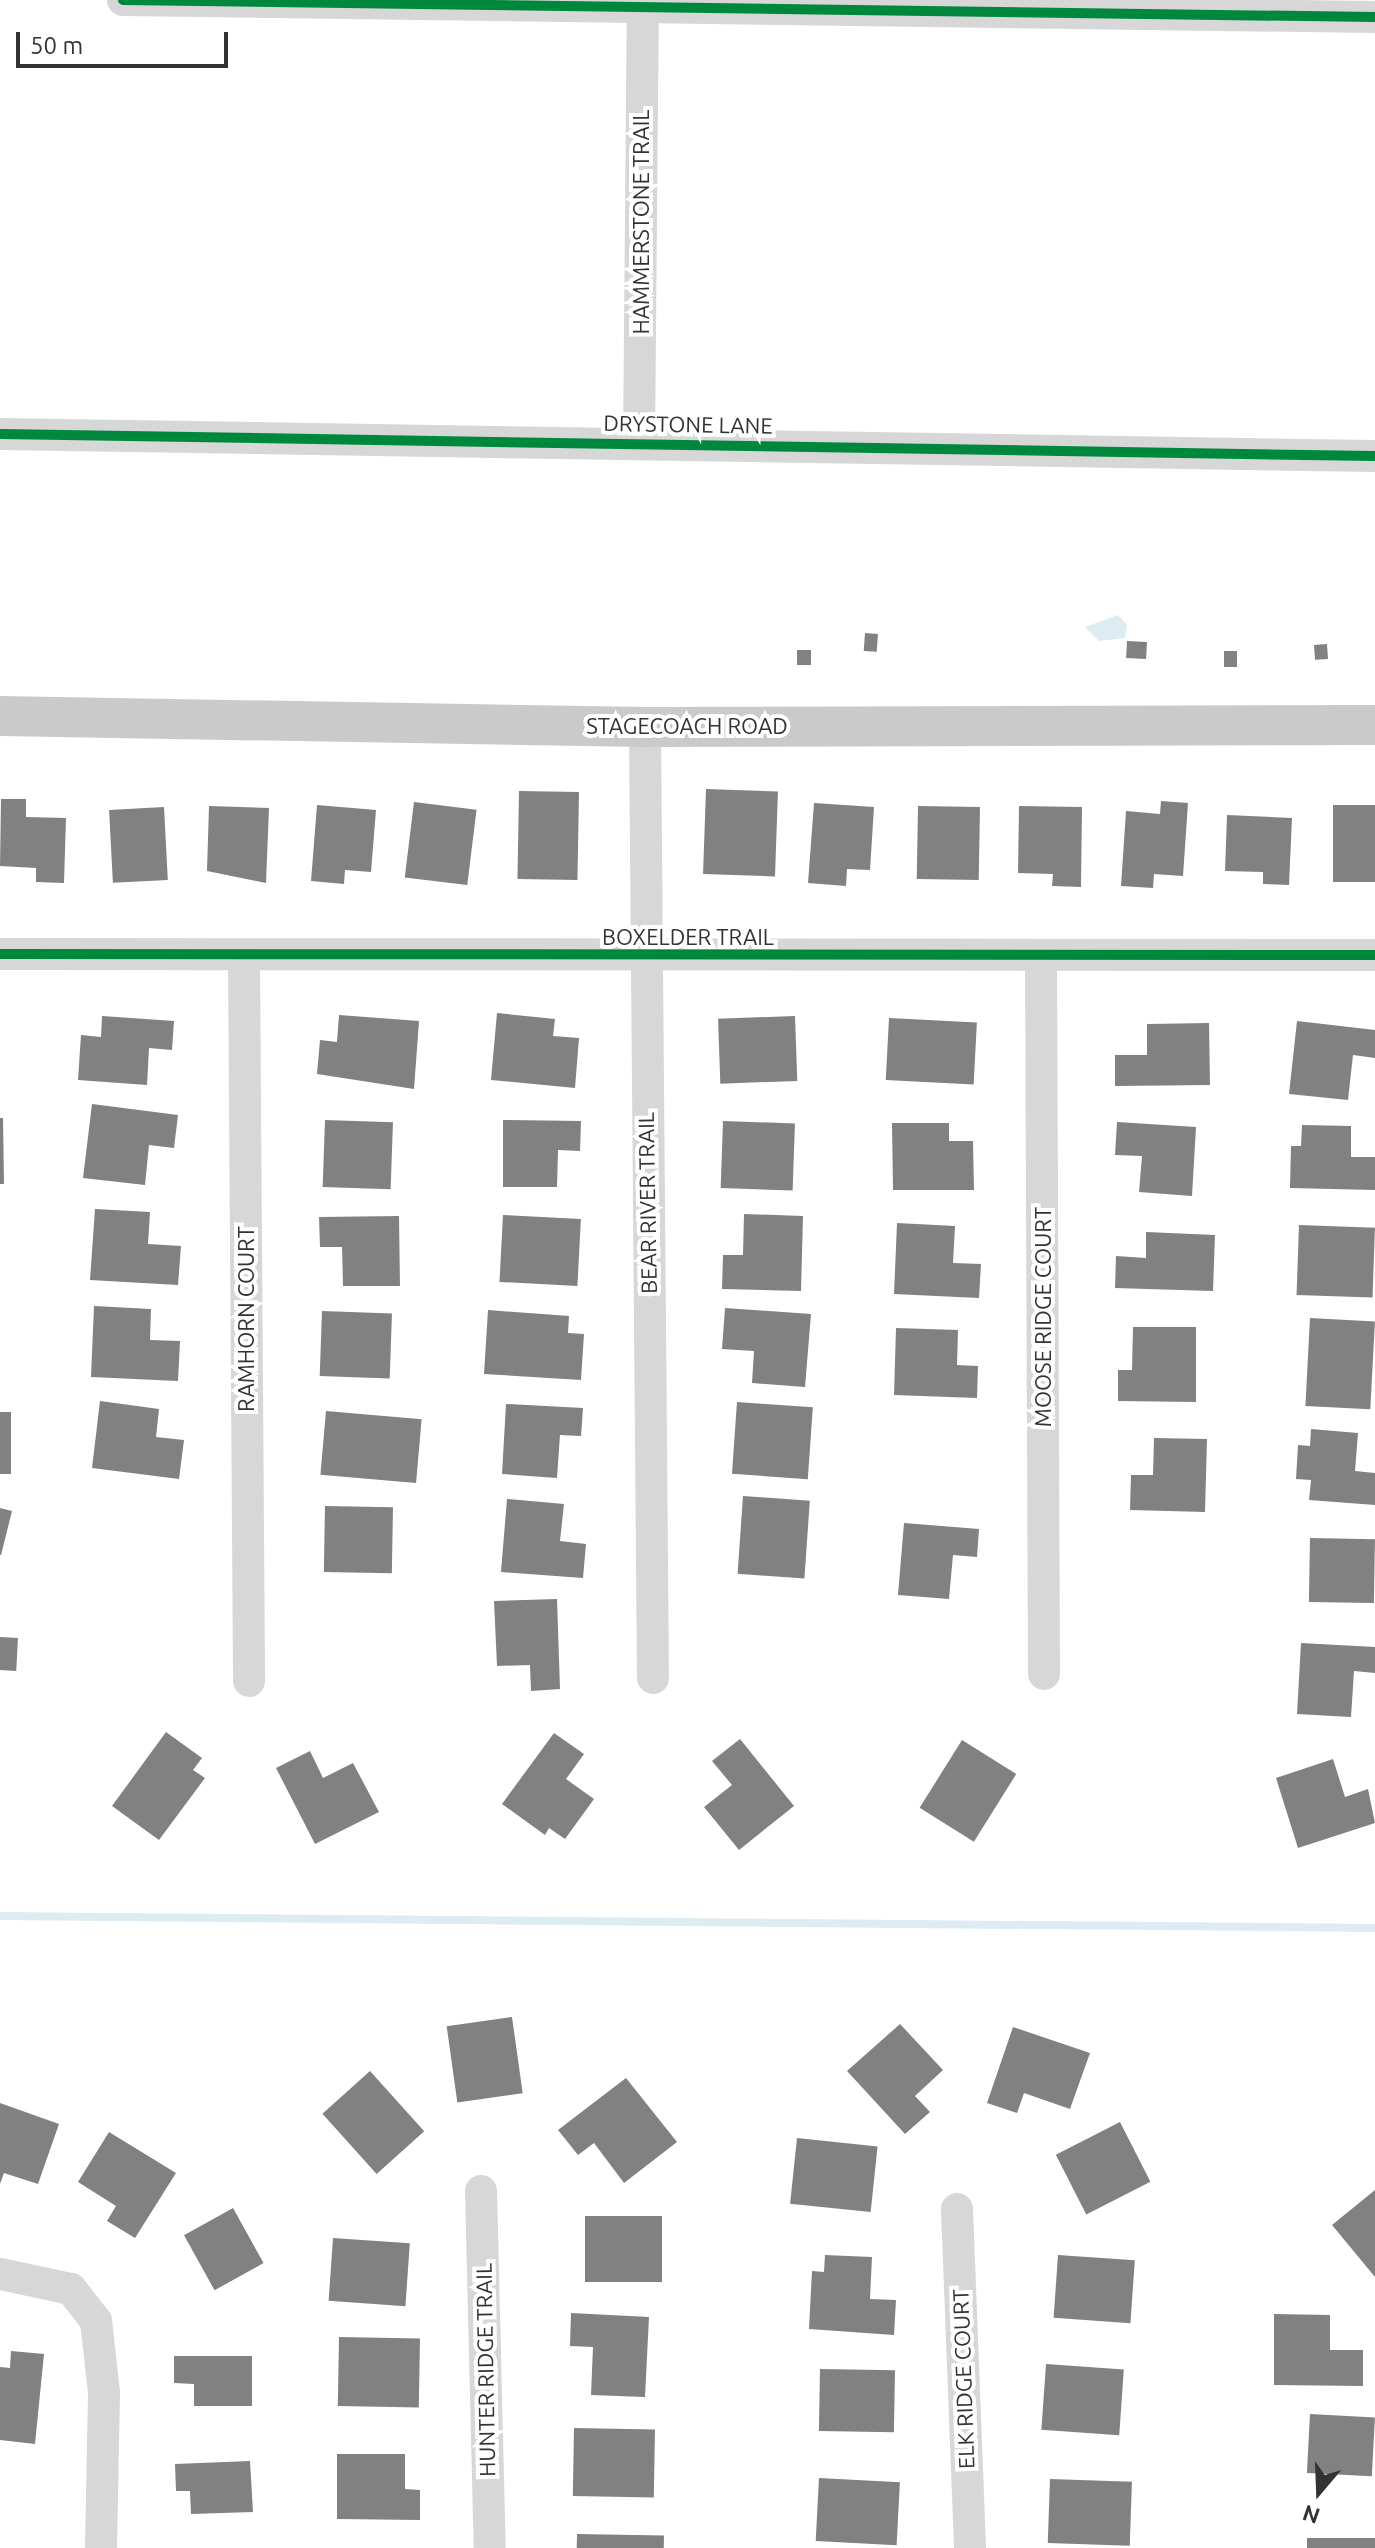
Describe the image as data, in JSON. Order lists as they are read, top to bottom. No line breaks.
{"streets":{"main road":["STAGECOACH ROAD"],"street":["HAMMERSTONE TRAIL","DRYSTONE LANE","BOXELDER TRAIL","BEAR RIVER TRAIL","MOOSE RIDGE COURT","RAMHORN COURT","HUNTER RIDGE TRAIL","ELK RIDGE COURT"]},"crossings":[["HAMMERSTONE TRAIL","DRYSTONE LANE"],["STAGECOACH ROAD","BEAR RIVER TRAIL"],["BOXELDER TRAIL","BEAR RIVER TRAIL"],["BOXELDER TRAIL","MOOSE RIDGE COURT"],["BOXELDER TRAIL","RAMHORN COURT"]],"scale_bar":"50 m","north":"bottom"}
